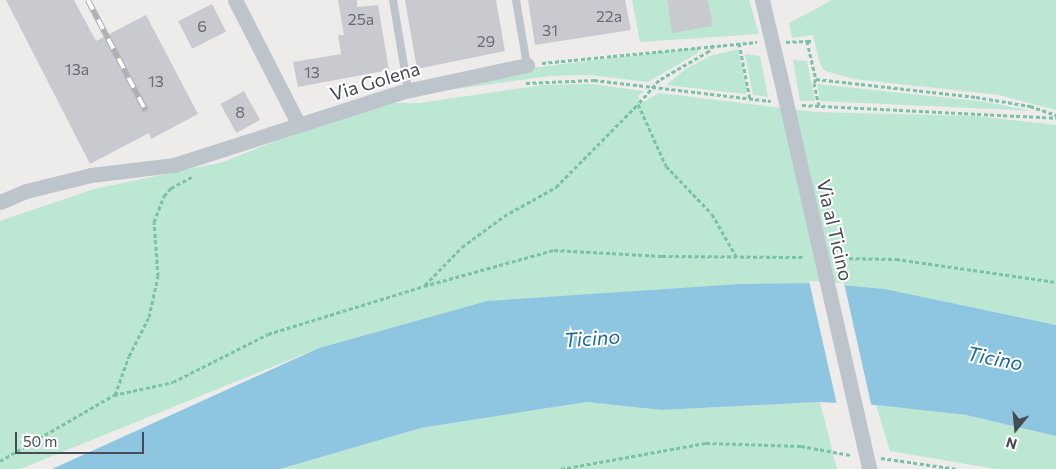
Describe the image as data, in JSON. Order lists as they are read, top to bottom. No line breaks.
{"streets":{"street":["Via Golena","Via al Ticino"]},"water":["Ticino"],"house_numbers":["22a","25a","6","31","29","13a","13","13","8"],"scale_bar":"50 m","north":"bottom"}
